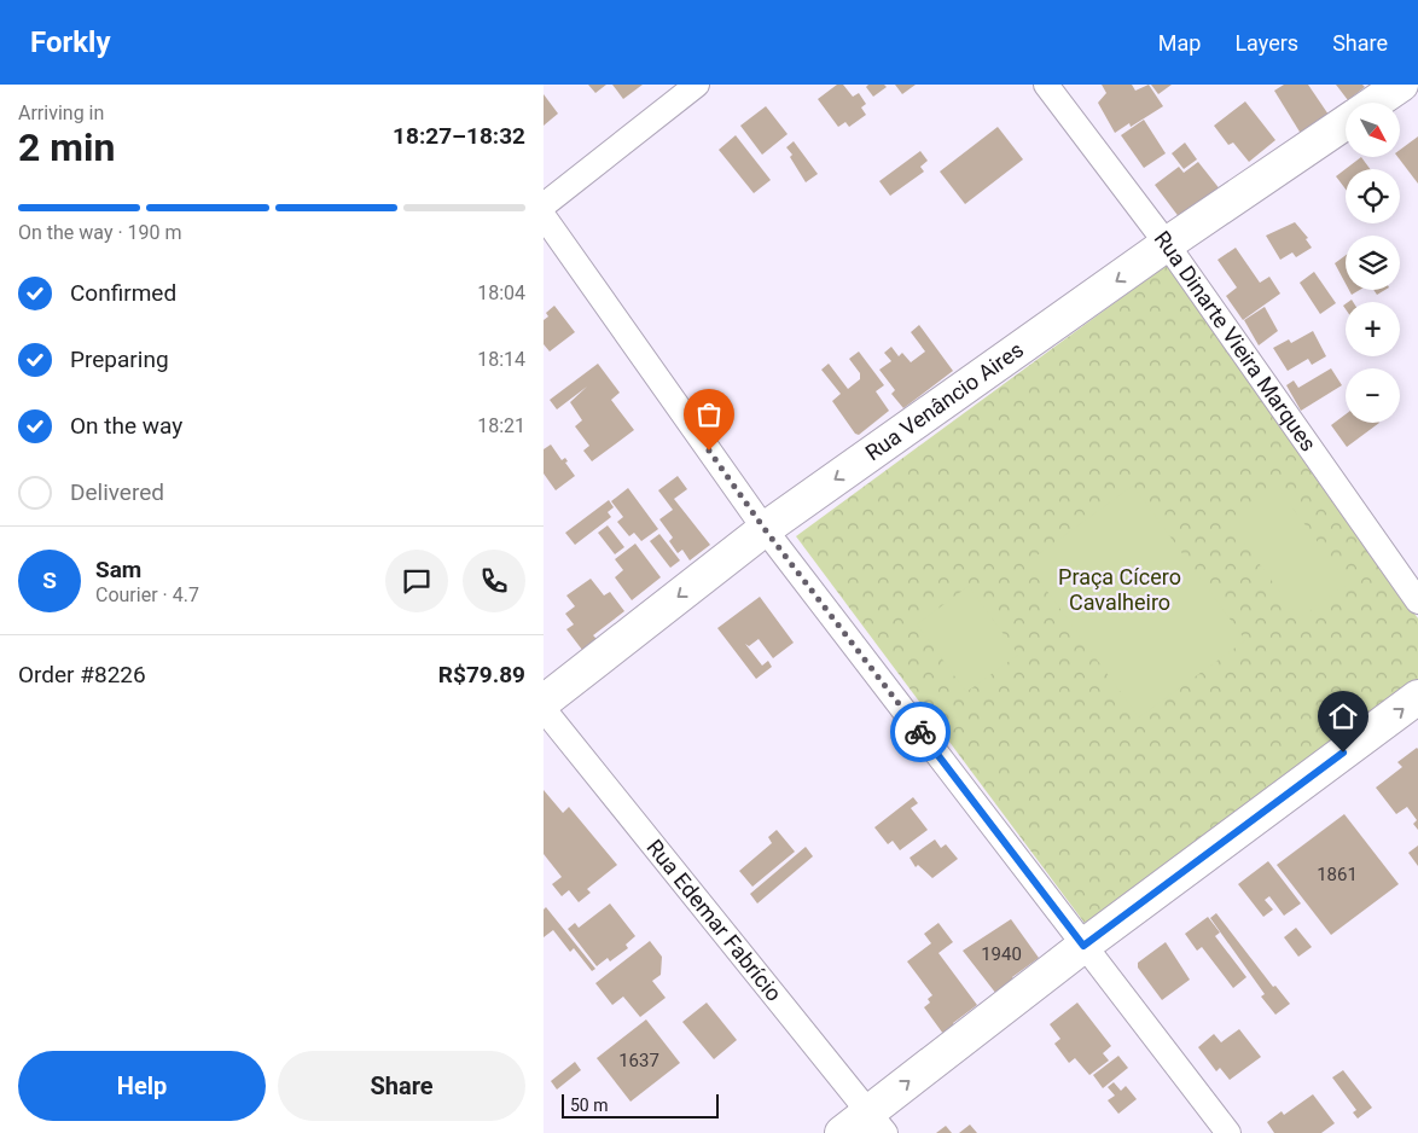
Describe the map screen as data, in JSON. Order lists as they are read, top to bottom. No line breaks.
{"streets":{"street":["Rua Dinarte Vieira Marques","Rua Venâncio Aires","Rua Edemar Fabrício"]},"crossings":[["Rua Dinarte Vieira Marques","Rua Venâncio Aires"]],"one_way":["Rua Venâncio Aires"],"parks":["Praça Cícero Cavalheiro"],"house_numbers":["1861","1940","1637"],"scale_bar":"50 m","north":"bottom right","page":{"header":"Forkly","nav":["Map","Layers","Share"],"heading":["2 min","Arriving in","18:27–18:32"],"panel":["Sam","Courier · 4.7","Order #8226","R$79.89"],"map_buttons":["+","−"],"bar":"On the way · 190 m","list":[["Confirmed","18:04"],["Preparing","18:14"],["On the way","18:21"],"Delivered"],"round":"S","buttons":["Help","Share"],"scale":"50 m"}}
